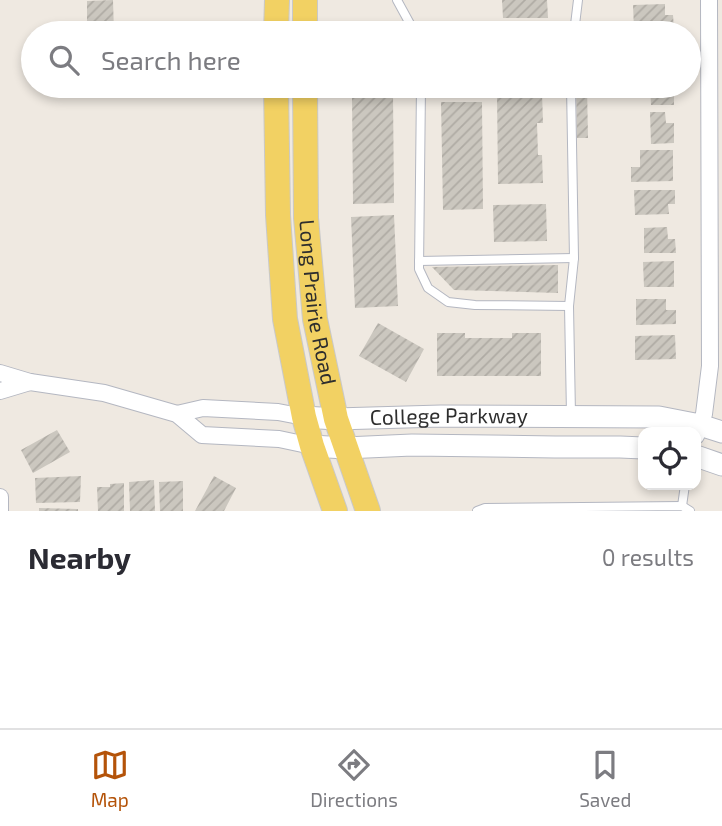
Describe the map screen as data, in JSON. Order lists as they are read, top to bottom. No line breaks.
{"streets":{"main road":["Long Prairie Road","College Parkway"]},"crossings":[["Long Prairie Road","College Parkway"]],"page":{"search":"Search here","heading":["Nearby","0 results"],"nav":["Map","Directions","Saved"]}}
